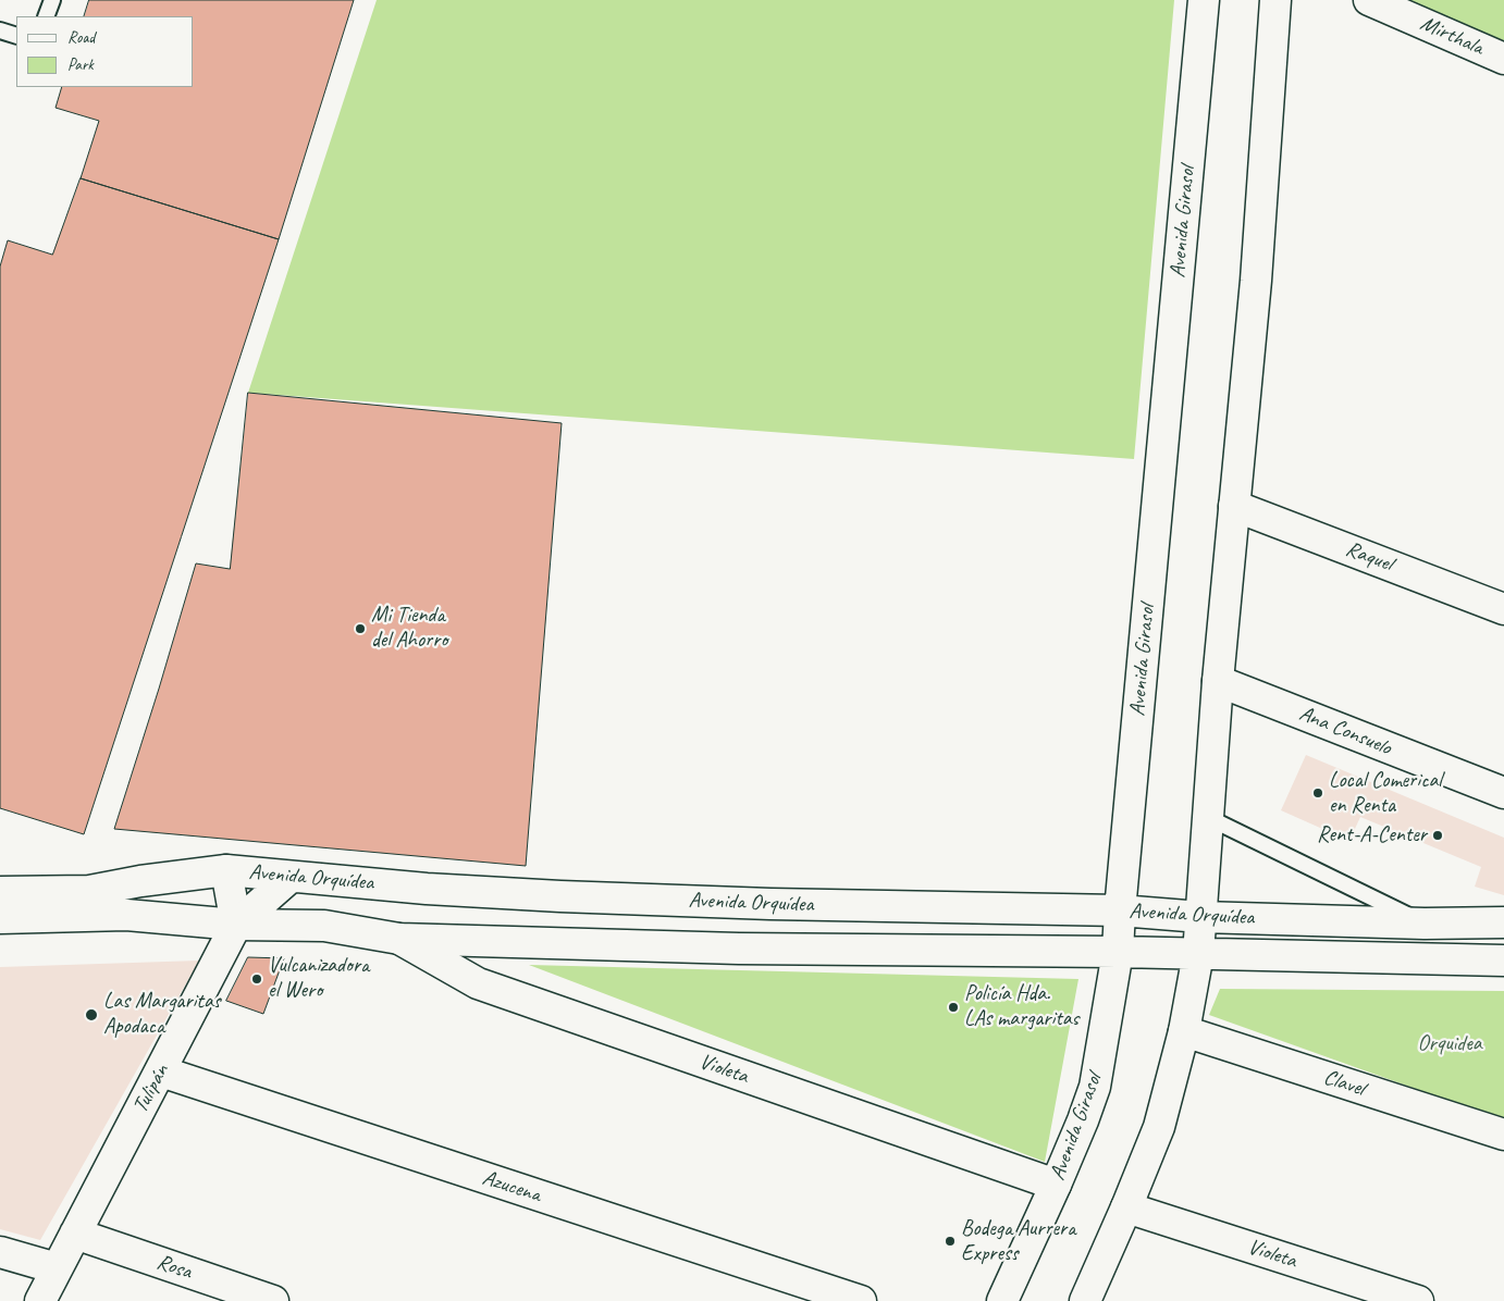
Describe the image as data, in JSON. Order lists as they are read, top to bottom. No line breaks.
{"streets":{"street":["Mirthala","Avenida Girasol","Raquel","Ana Consuelo","Avenida Orquídea","Violeta","Clavel","Tulipán","Azucena","Rosa"]},"crossings":[["Avenida Girasol","Avenida Orquídea"],["Avenida Girasol","Violeta"],["Avenida Orquídea","Violeta"],["Avenida Orquídea","Tulipán"],["Tulipán","Azucena"],["Tulipán","Rosa"]],"parks":["Orquidea"],"places":["Mi Tienda del Ahorro","Local Comerical en Renta","Rent-A-Center","Vulcanizadora el Wero","Policía Hda. LAs margaritas","Las Margaritas Apodaca","Bodega Aurrera Express"],"legend":["Road","Park"]}
